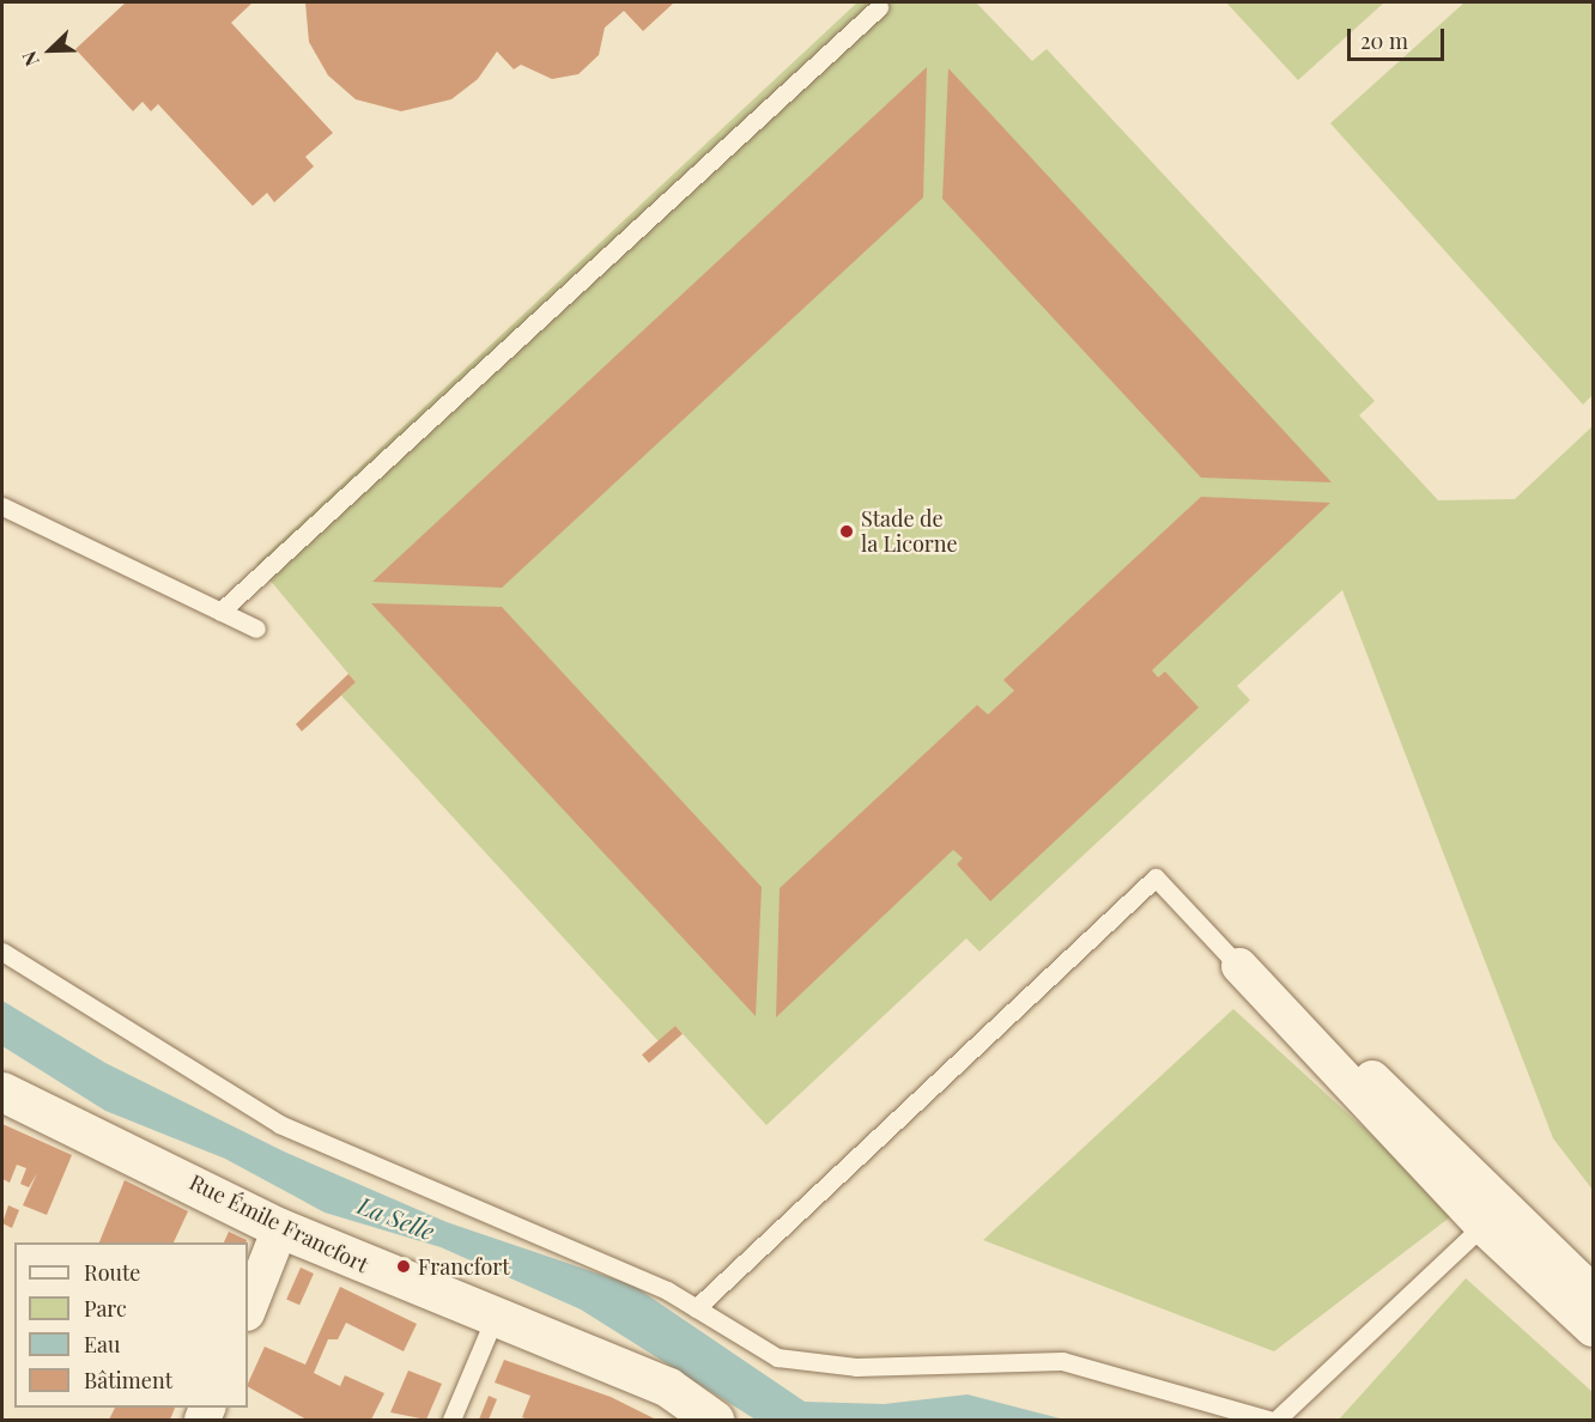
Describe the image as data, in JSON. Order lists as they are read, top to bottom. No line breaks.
{"streets":{"street":["Rue Émile Francfort"]},"water":["La Selle"],"places":["Stade de la Licorne","Francfort"],"legend":["Route","Parc","Eau","Bâtiment"],"scale_bar":"20 m","north":"bottom left"}
